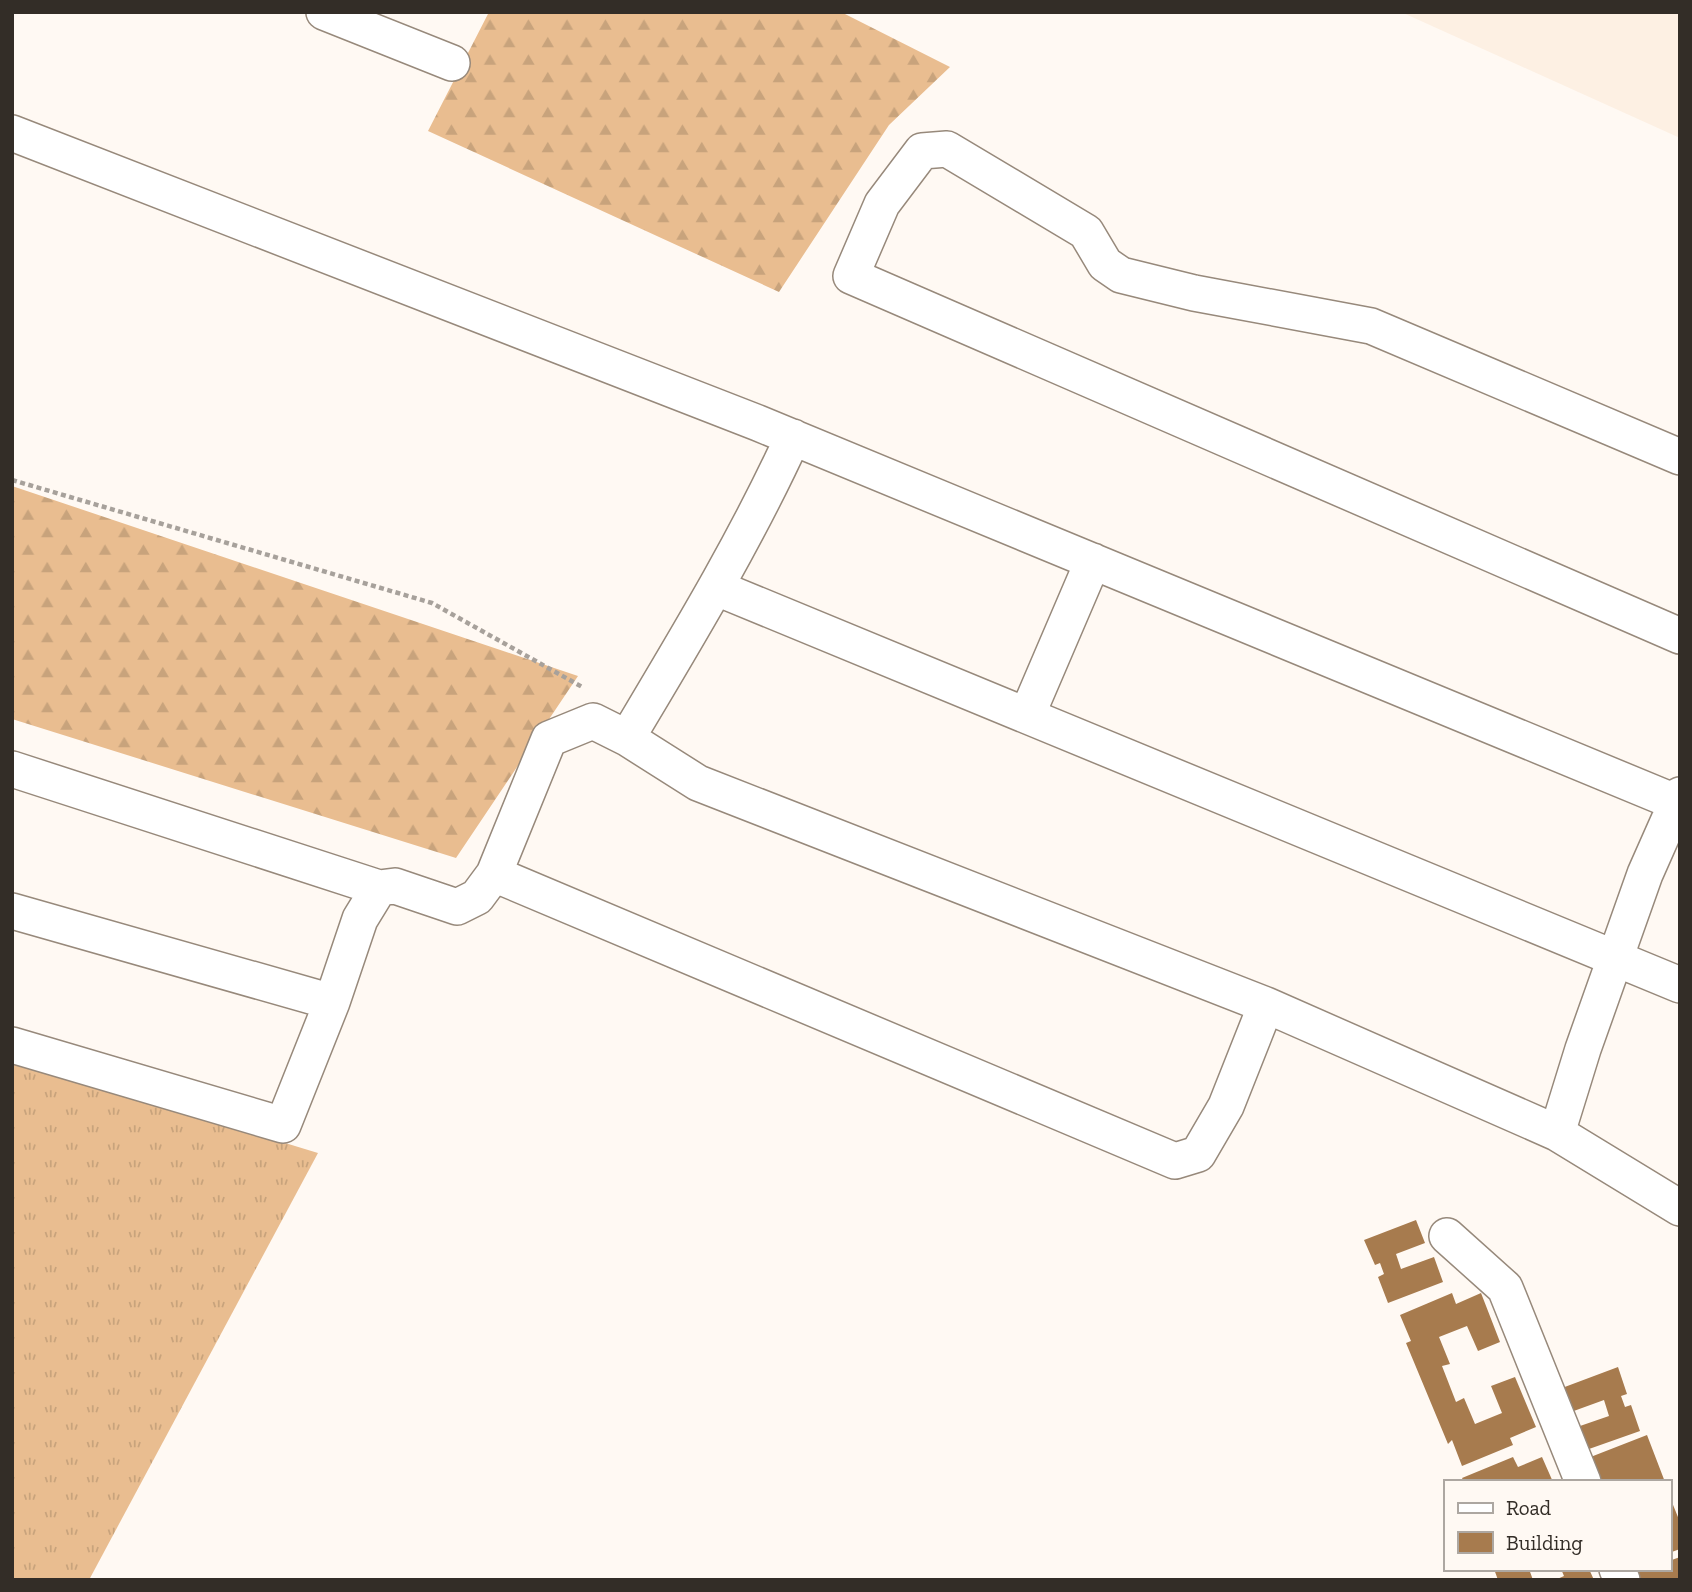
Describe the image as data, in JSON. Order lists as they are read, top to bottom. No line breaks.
{"legend":["Road","Building"]}
